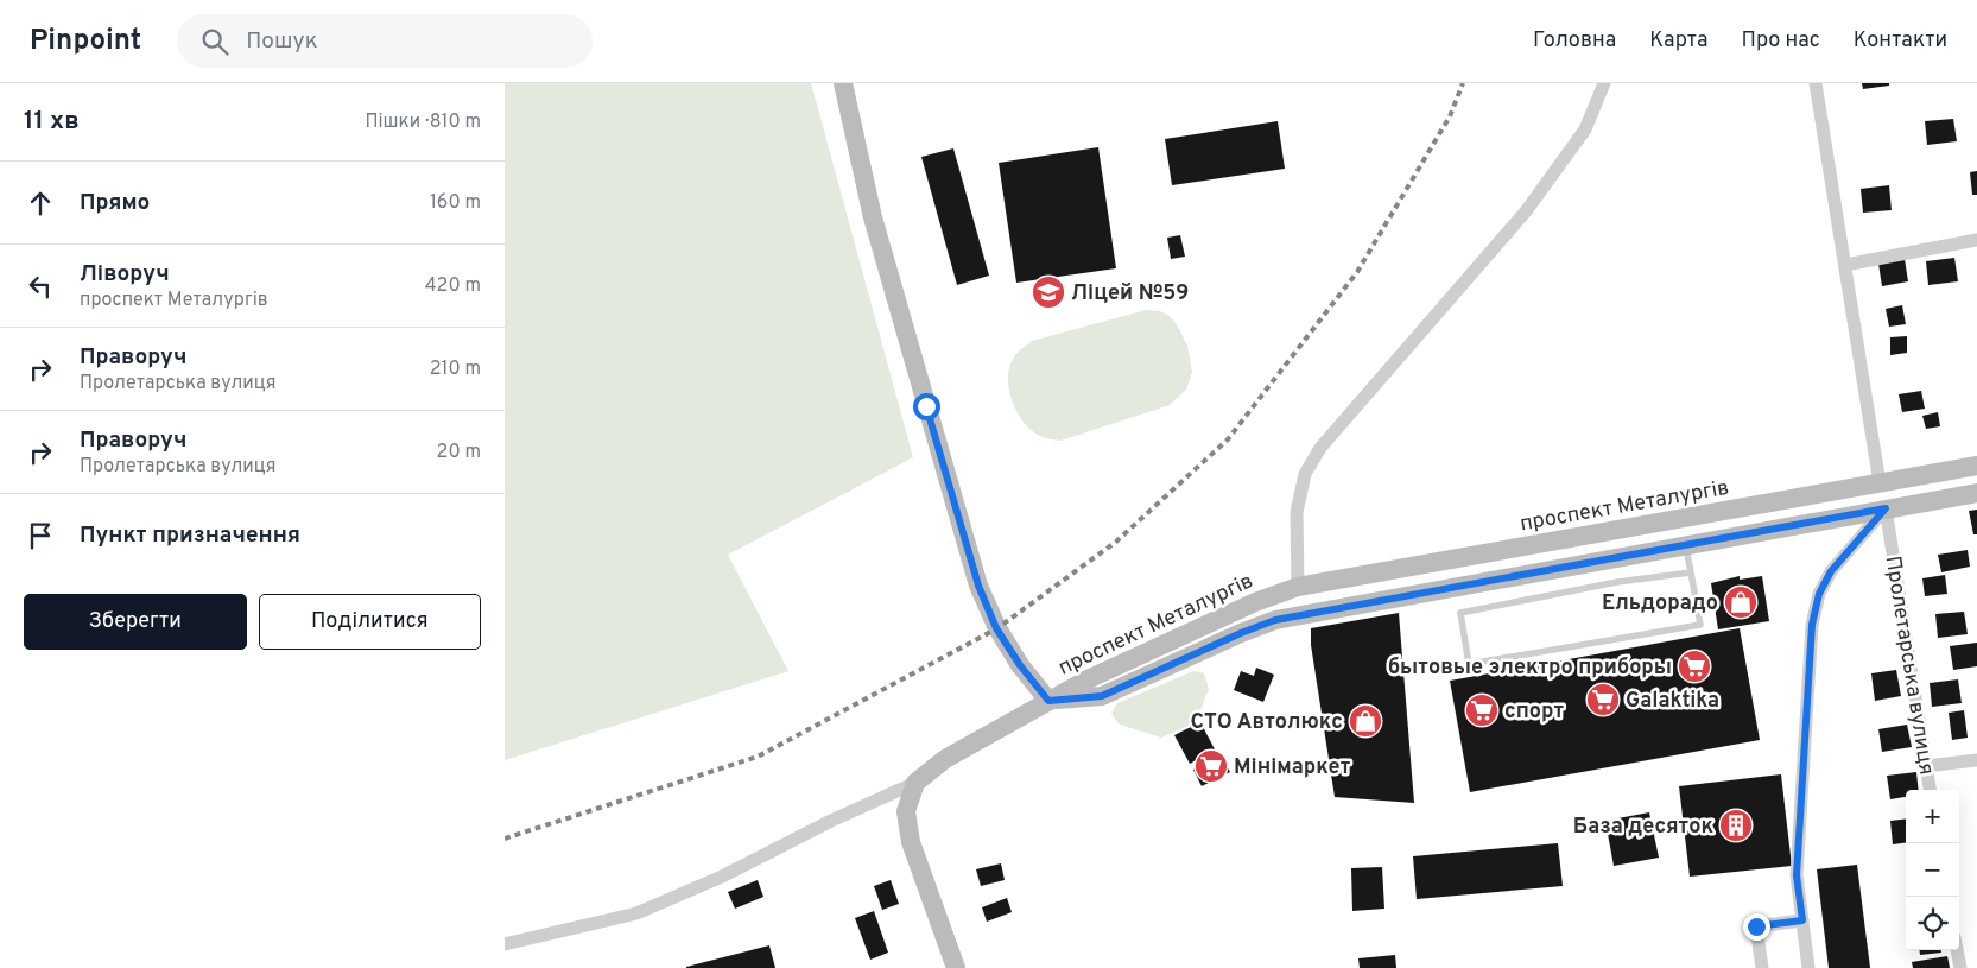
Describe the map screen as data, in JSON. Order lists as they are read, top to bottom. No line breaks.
{"streets":{"street":["проспект Металургів","Пролетарська вулиця"]},"crossings":[["проспект Металургів","Пролетарська вулиця"]],"places":{"school or university":["Ліцей №59"],"shop":["Ельдорадо","СТО Автолюкс"],"supermarket":["бытовые электро приборы","Galaktika","спорт","Мінімаркет"],"building":["База десяток"]},"page":{"header":"Pinpoint","search":"Пошук","nav":["Головна","Карта","Про нас","Контакти"],"heading":["11 хв","Пішки · 810 m"],"list":[["Прямо","160 m"],["Ліворуч","проспект Металургів","420 m"],["Праворуч","Пролетарська вулиця","210 m"],["Праворуч","Пролетарська вулиця","20 m"],"Пункт призначення"],"buttons":["Зберегти","Поділитися"],"map_buttons":["+","−"]}}
